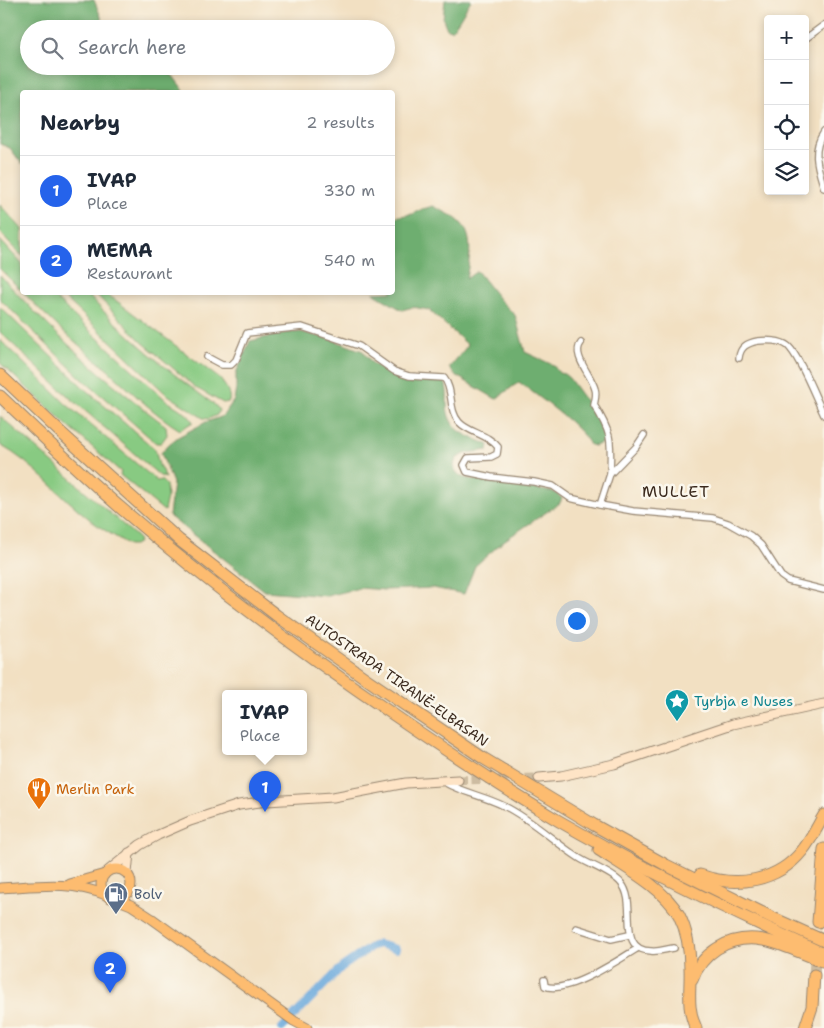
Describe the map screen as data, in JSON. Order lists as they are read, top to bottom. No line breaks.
{"streets":{"highway":["AUTOSTRADA TIRANË-ELBASAN"]},"districts":["MULLET"],"places":{"place":["Tyrbja e Nuses"],"restaurant":["Merlin Park"],"fuel station":["Bolv"]},"page":{"map_buttons":["+","−"],"search":"Search here","heading":["Nearby","2 results"],"list":[{"mark":"1","name":"IVAP","note":"Place","value":"330 m"},{"mark":"2","name":"MEMA","note":"Restaurant","value":"540 m"}],"popup":["IVAP","Place"],"pins":["1","2"]}}
